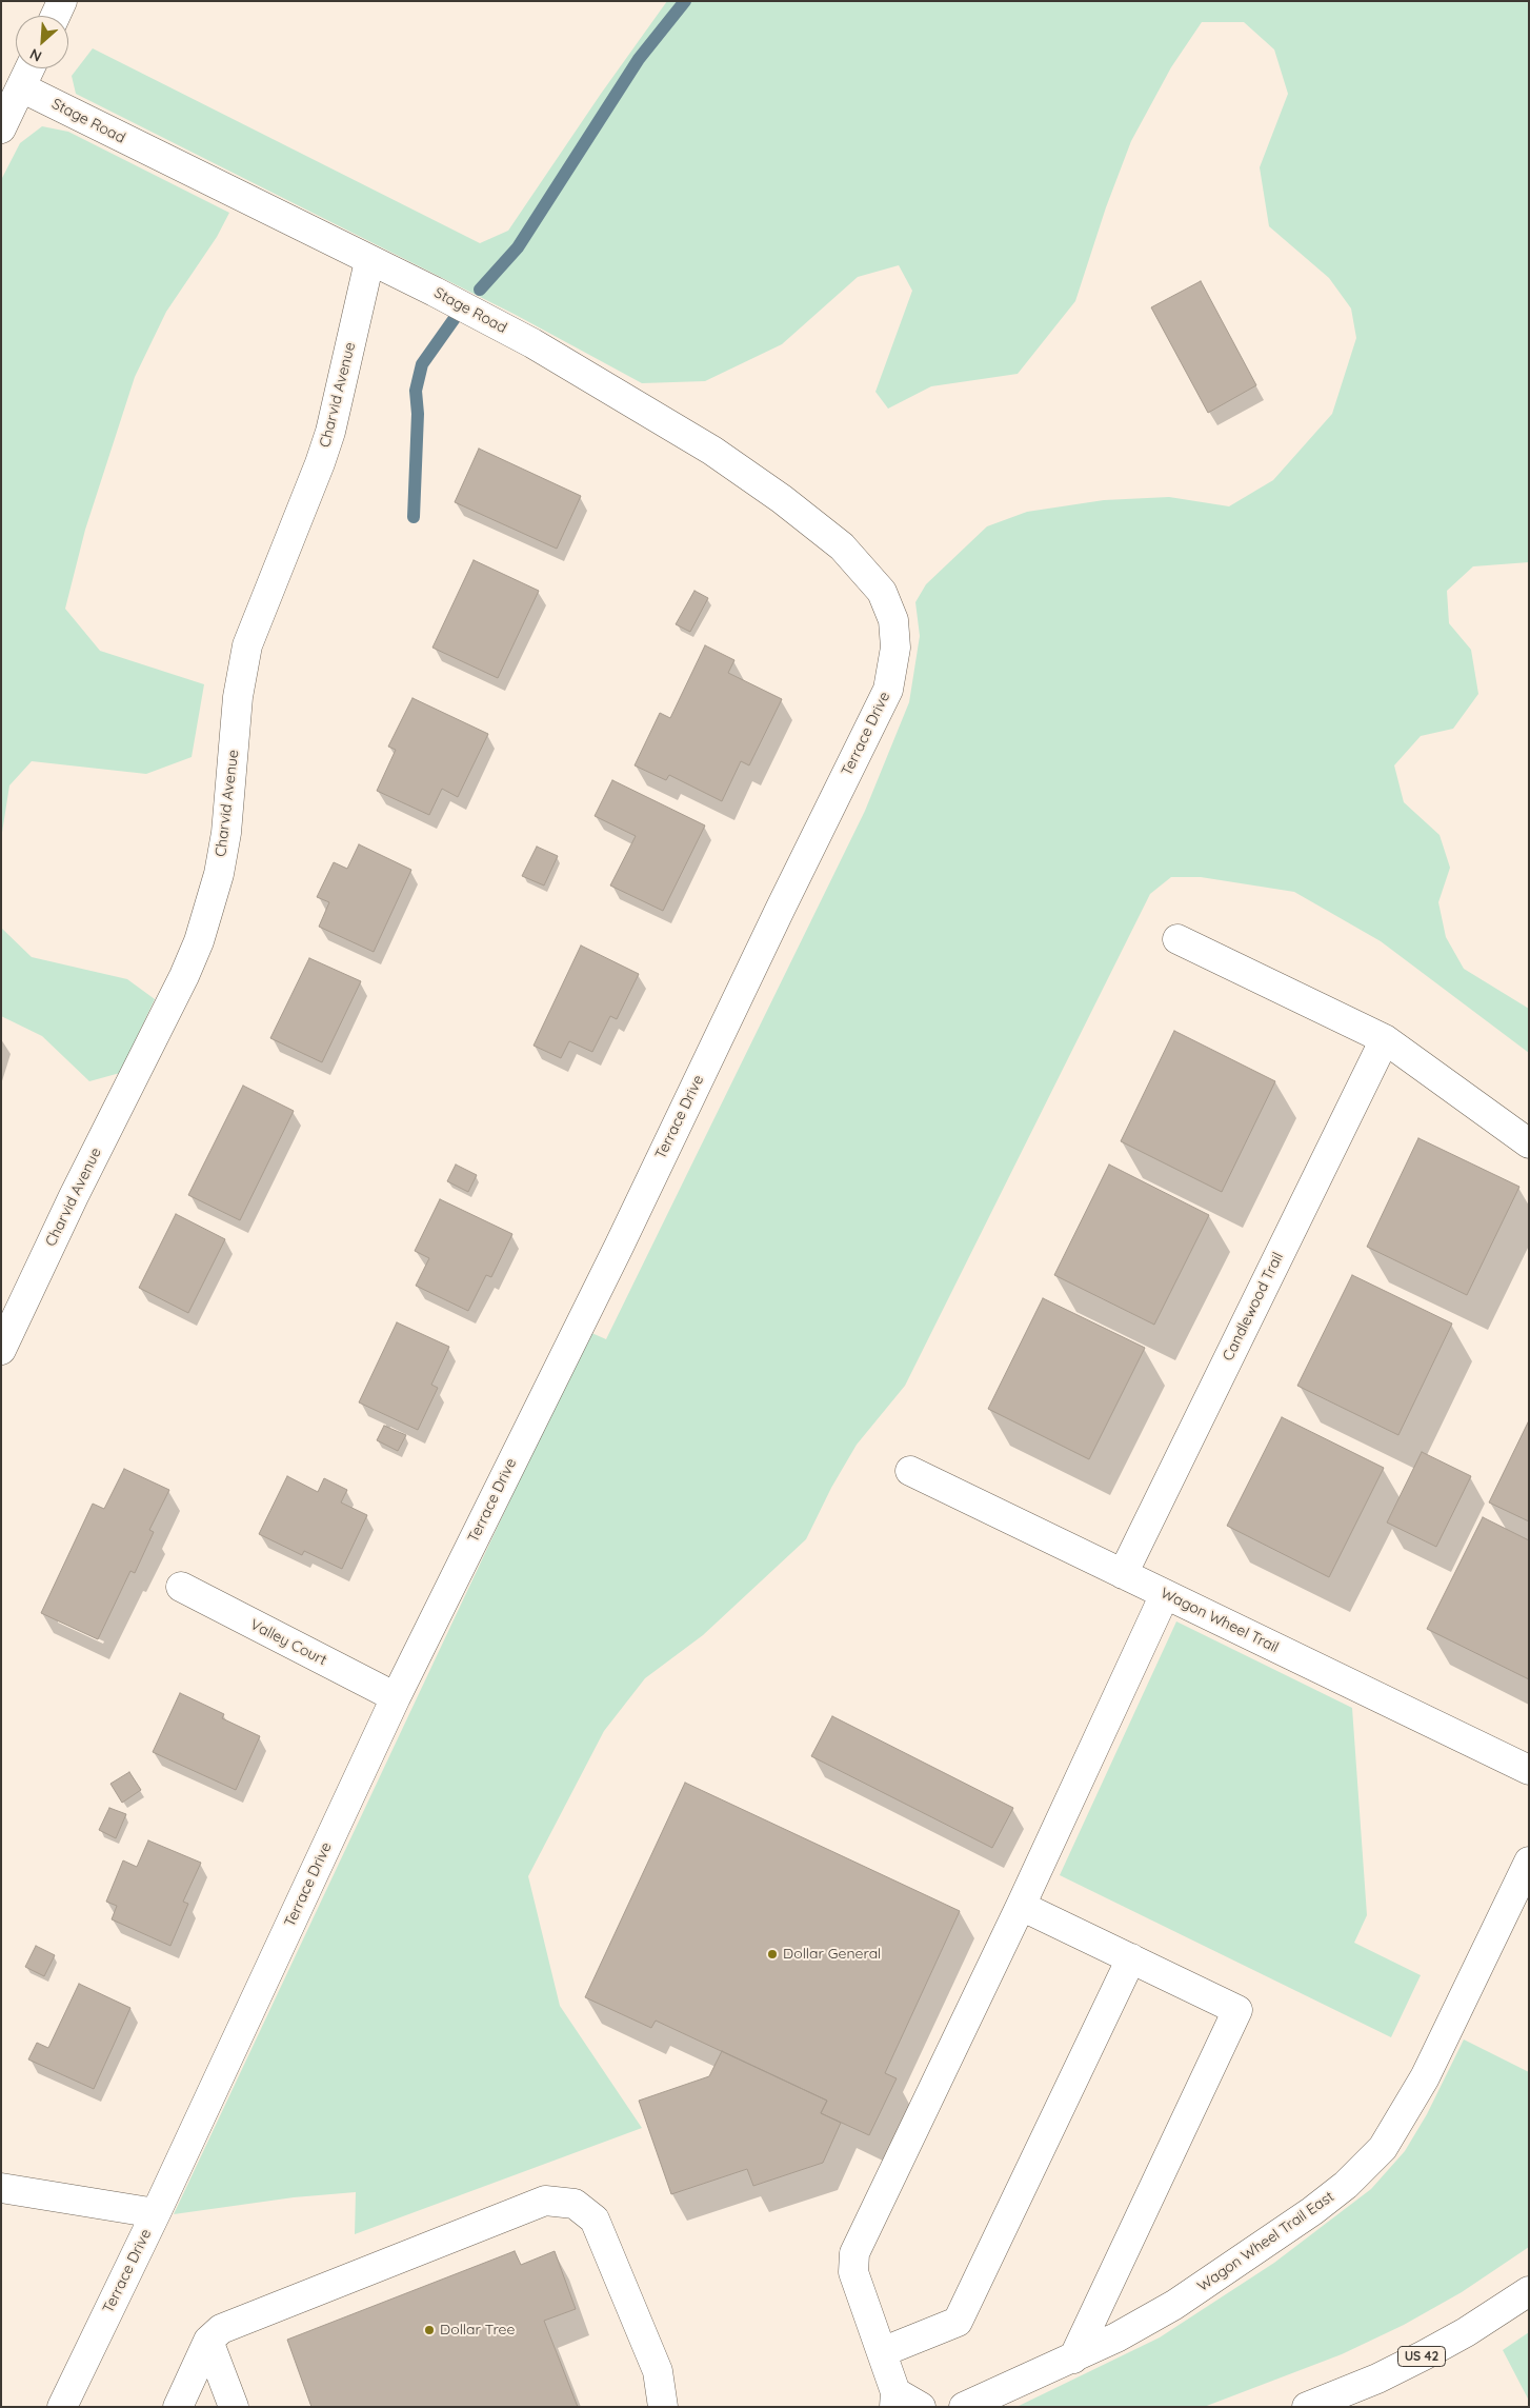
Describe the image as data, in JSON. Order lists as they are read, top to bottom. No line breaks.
{"streets":{"street":["Stage Road","Charvid Avenue","Terrace Drive","Candlewood Trail","Wagon Wheel Trail","Valley Court","Wagon Wheel Trail East","US 42"]},"crossings":[["Stage Road","Charvid Avenue"],["Stage Road","Terrace Drive"],["Terrace Drive","Valley Court"],["Candlewood Trail","Wagon Wheel Trail"]],"places":["Dollar General","Dollar Tree"],"north":"bottom left"}
